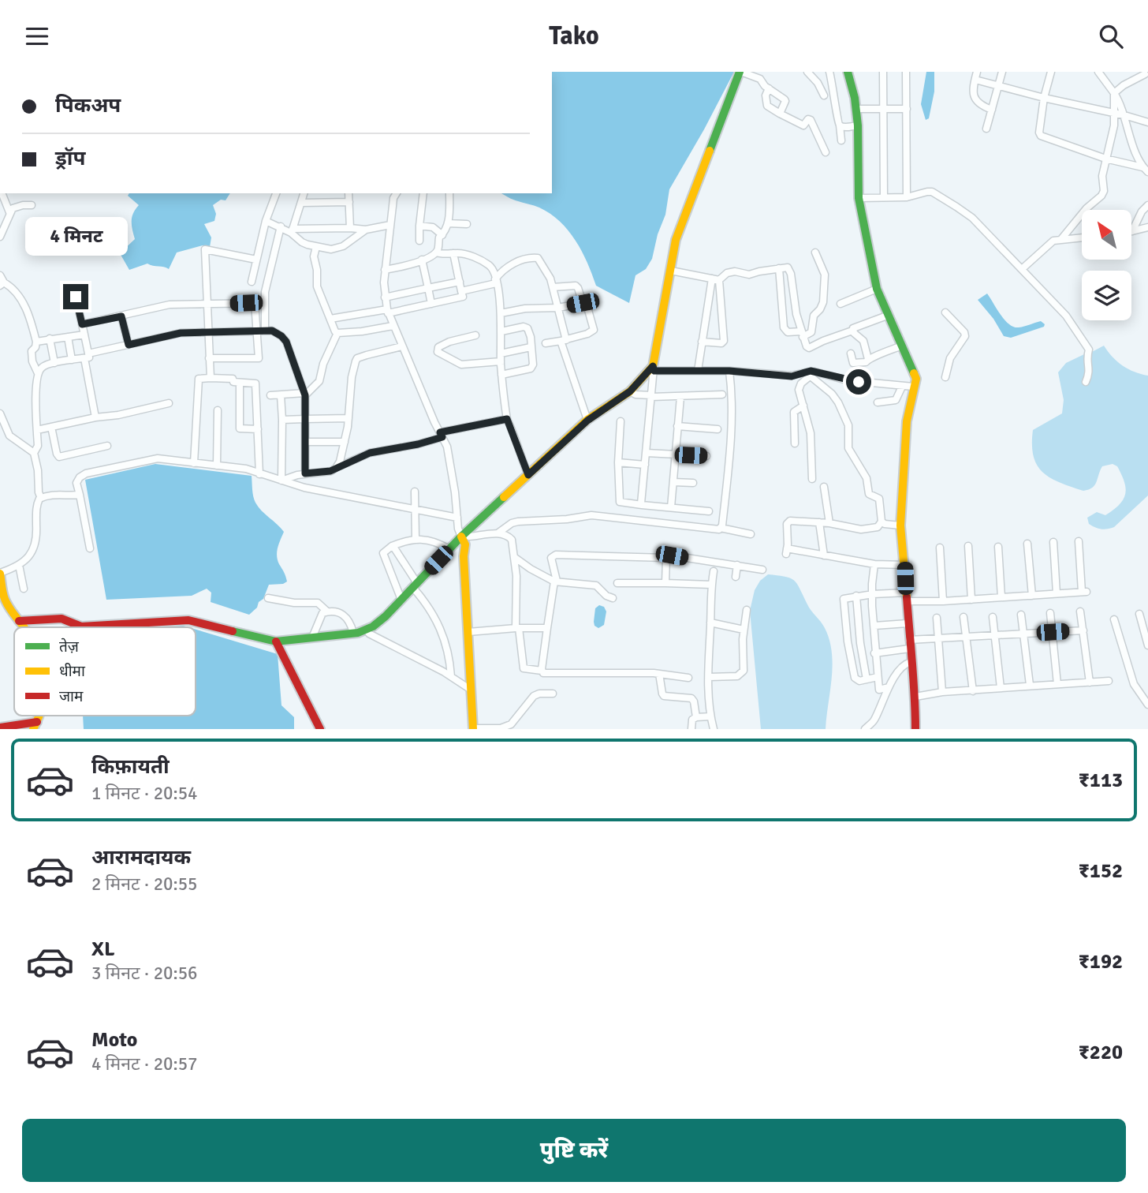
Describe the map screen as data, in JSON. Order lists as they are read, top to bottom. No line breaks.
{"legend":["तेज़","धीमा","जाम"],"north":"top left","page":{"header":"Tako","banner":["पिकअप","ड्रॉप"],"bubble":"4 मिनट","list":[{"name":"किफ़ायती","note":"1 मिनट · 20:54","value":"₹113"},{"name":"आरामदायक","note":"2 मिनट · 20:55","value":"₹152"},{"name":"XL","note":"3 मिनट · 20:56","value":"₹192"},{"name":"Moto","note":"4 मिनट · 20:57","value":"₹220"}],"buttons":"पुष्टि करें"}}
